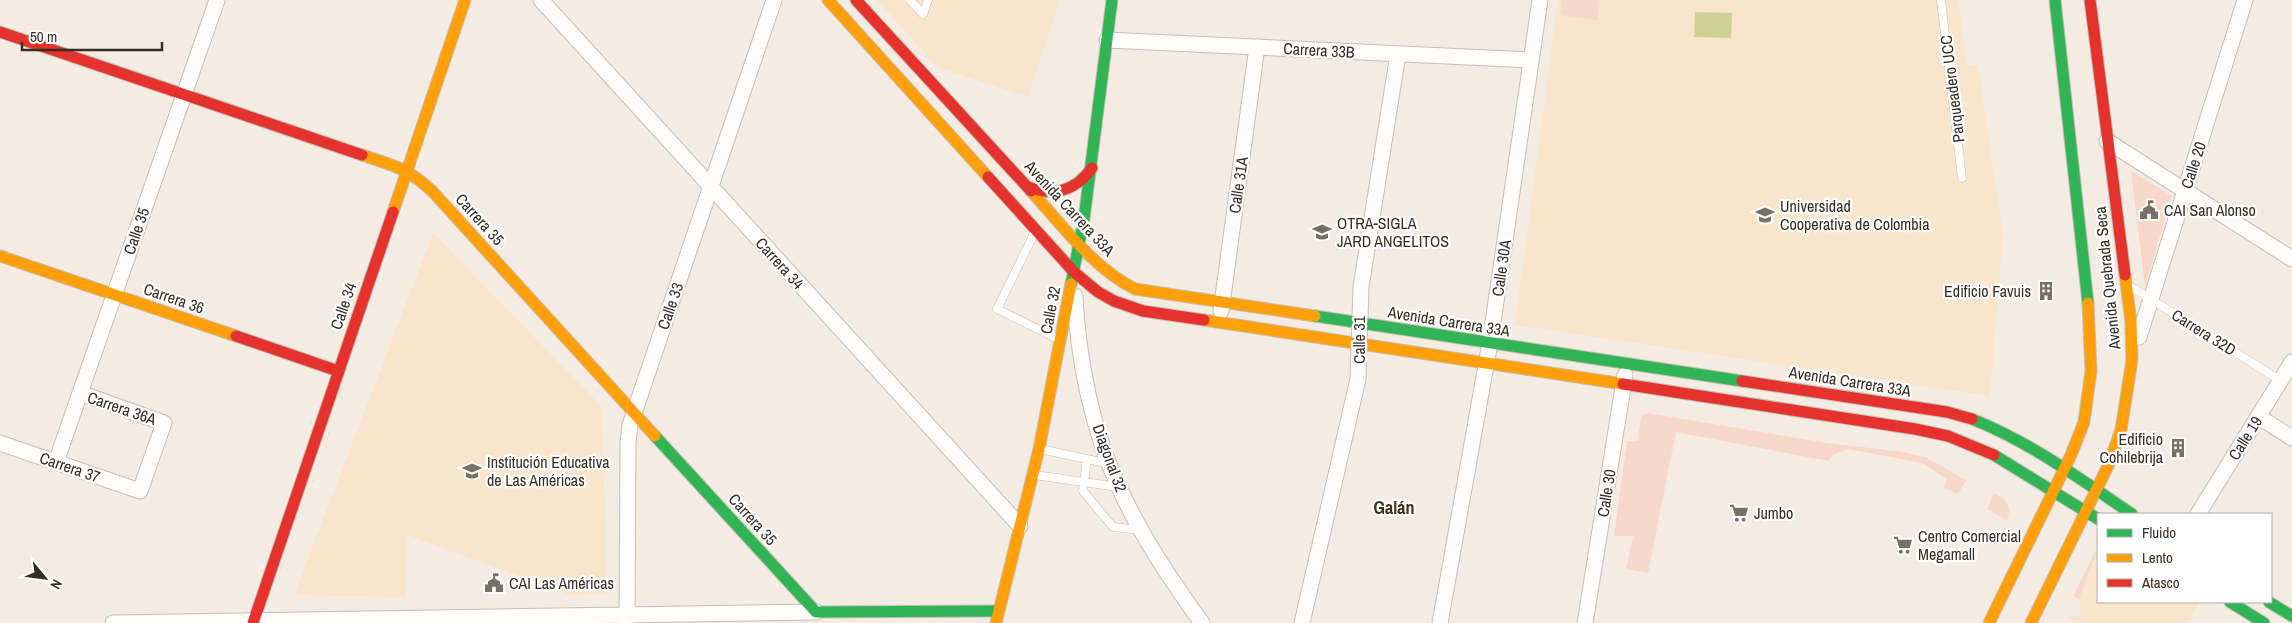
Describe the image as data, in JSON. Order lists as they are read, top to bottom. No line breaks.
{"streets":{"main road":["Avenida Carrera 33A","Carrera 35","Avenida Quebrada Seca","Carrera 36","Calle 34","Calle 32"],"street":["Carrera 33B","Calle 20","Calle 31A","Calle 35","Carrera 34","Calle 30A","Calle 33","Calle 31","Carrera 36A","Calle 19","Diagonal 32","Carrera 37","Calle 30"],"lane":["Parqueadero UCC","Carrera 32D"]},"crossings":[["Carrera 33B","Calle 31A"],["Carrera 33B","Calle 30A"],["Carrera 33B","Calle 32"],["Carrera 33B","Calle 31"],["Calle 20","Avenida Quebrada Seca"],["Calle 20","Carrera 32D"],["Calle 31A","Avenida Carrera 33A"],["Avenida Carrera 33A","Calle 30A"],["Avenida Carrera 33A","Avenida Quebrada Seca"],["Avenida Carrera 33A","Calle 32"],["Avenida Carrera 33A","Calle 31"],["Avenida Carrera 33A","Calle 30"],["Carrera 35","Calle 35"],["Carrera 35","Calle 34"],["Carrera 35","Calle 33"],["Calle 35","Carrera 36"],["Calle 35","Carrera 36A"],["Calle 35","Carrera 37"],["Carrera 34","Calle 33"],["Carrera 34","Calle 32"],["Avenida Quebrada Seca","Carrera 32D"],["Carrera 36","Calle 34"],["Calle 32","Diagonal 32"],["Carrera 32D","Calle 19"],["Carrera 36A","Carrera 37"]],"districts":["Galán"],"places":{"public building":["CAI San Alonso","CAI Las Américas"],"school or university":["Universidad Cooperativa de Colombia","OTRA-SIGLA JARD ANGELITOS","Institución Educativa de Las Américas"],"building":["Edificio Favuis","Edificio Cohilebrija"],"supermarket":["Jumbo","Centro Comercial Megamall"]},"legend":["Fluido","Lento","Atasco"],"scale_bar":"50 m","north":"bottom right"}
